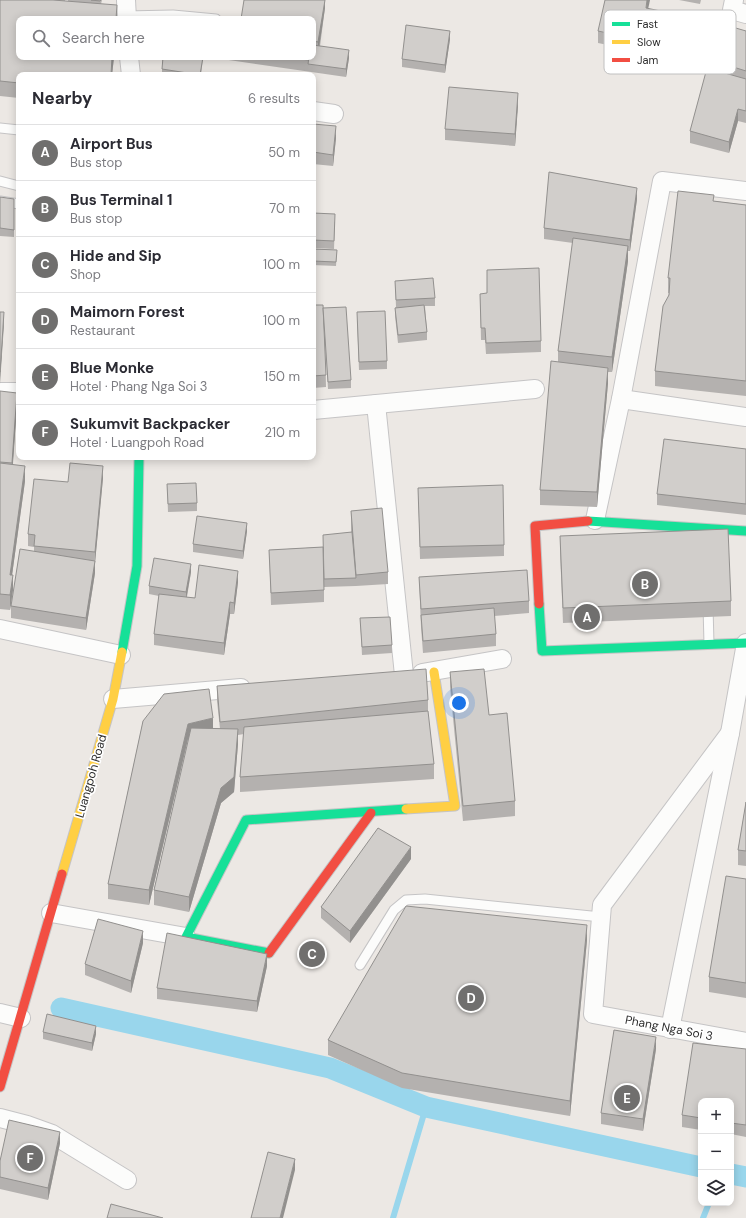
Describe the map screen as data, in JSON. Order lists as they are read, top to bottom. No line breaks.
{"streets":{"street":["Luangpoh Road","Phang Nga Soi 3"]},"legend":["Fast","Slow","Jam"],"page":{"search":"Search here","heading":["Nearby","6 results"],"list":[{"mark":"A","name":"Airport Bus","note":"Bus stop","value":"50 m"},{"mark":"B","name":"Bus Terminal 1","note":"Bus stop","value":"70 m"},{"mark":"C","name":"Hide and Sip","note":"Shop","value":"100 m"},{"mark":"D","name":"Maimorn Forest","note":"Restaurant","value":"100 m"},{"mark":"E","name":"Blue Monke","note":"Hotel · Phang Nga Soi 3","value":"150 m"},{"mark":"F","name":"Sukumvit Backpacker","note":"Hotel · Luangpoh Road","value":"210 m"}],"pins":["B","A","C","D","E","F"],"map_buttons":["+","−"]}}
